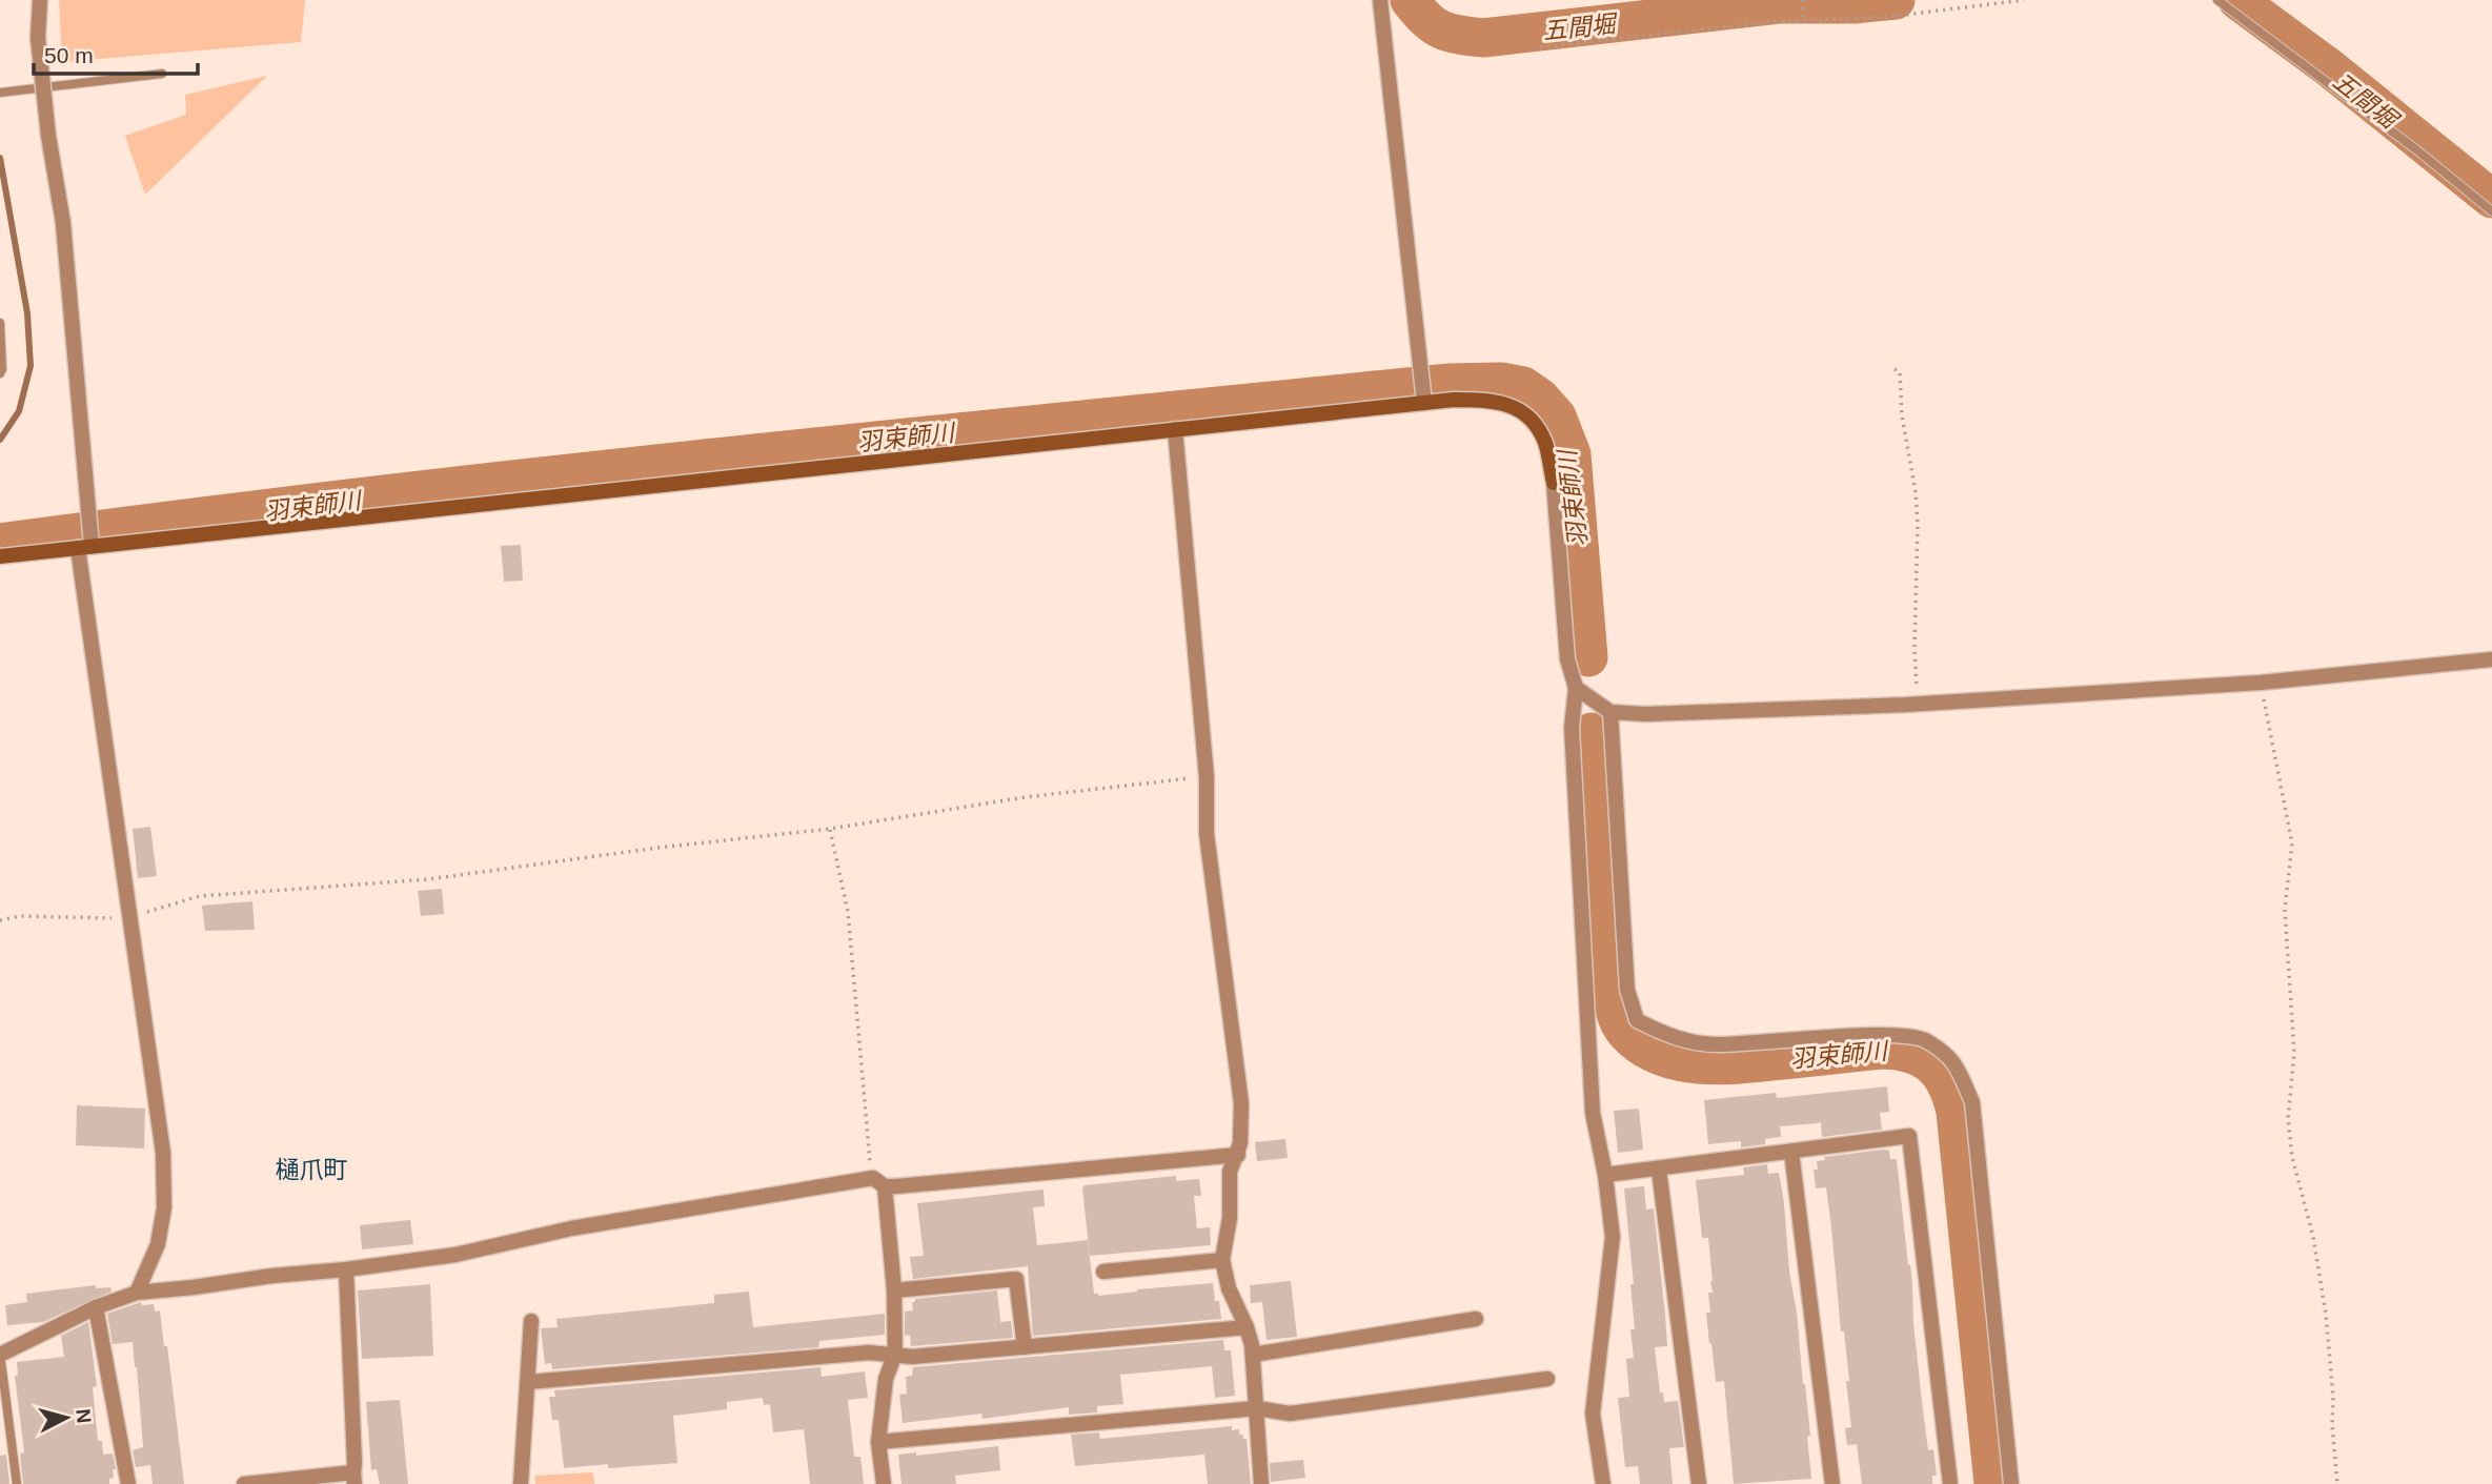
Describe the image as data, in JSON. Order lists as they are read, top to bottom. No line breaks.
{"districts":["樋爪町"],"water":["五間堀","羽束師川"],"scale_bar":"50 m","north":"right"}
